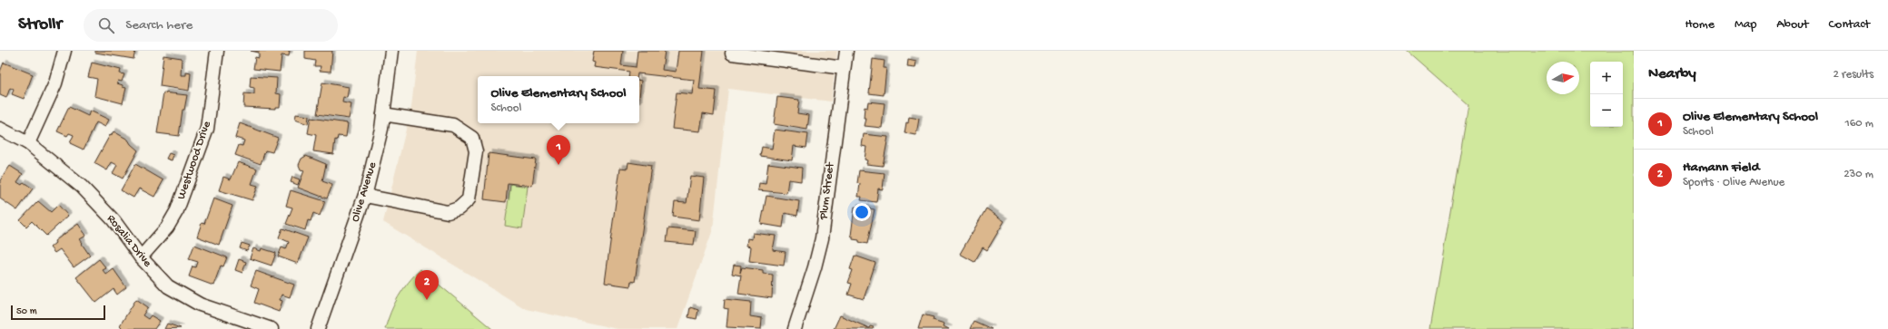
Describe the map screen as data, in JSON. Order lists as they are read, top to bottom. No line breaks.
{"streets":{"street":["Westwood Drive","Plum Street","Olive Avenue","Rosalia Drive"]},"crossings":[["Westwood Drive","Rosalia Drive"]],"scale_bar":"50 m","north":"right","page":{"header":"Strollr","search":"Search here","nav":["Home","Map","About","Contact"],"heading":["Nearby","2 results"],"map_buttons":["+","−"],"popup":["Olive Elementary School","School"],"list":[{"mark":"1","name":"Olive Elementary School","note":"School","value":"160 m"},{"mark":"2","name":"Hamann Field","note":"Sports · Olive Avenue","value":"230 m"}],"pins":["1","2"],"scale":"50 m"}}
